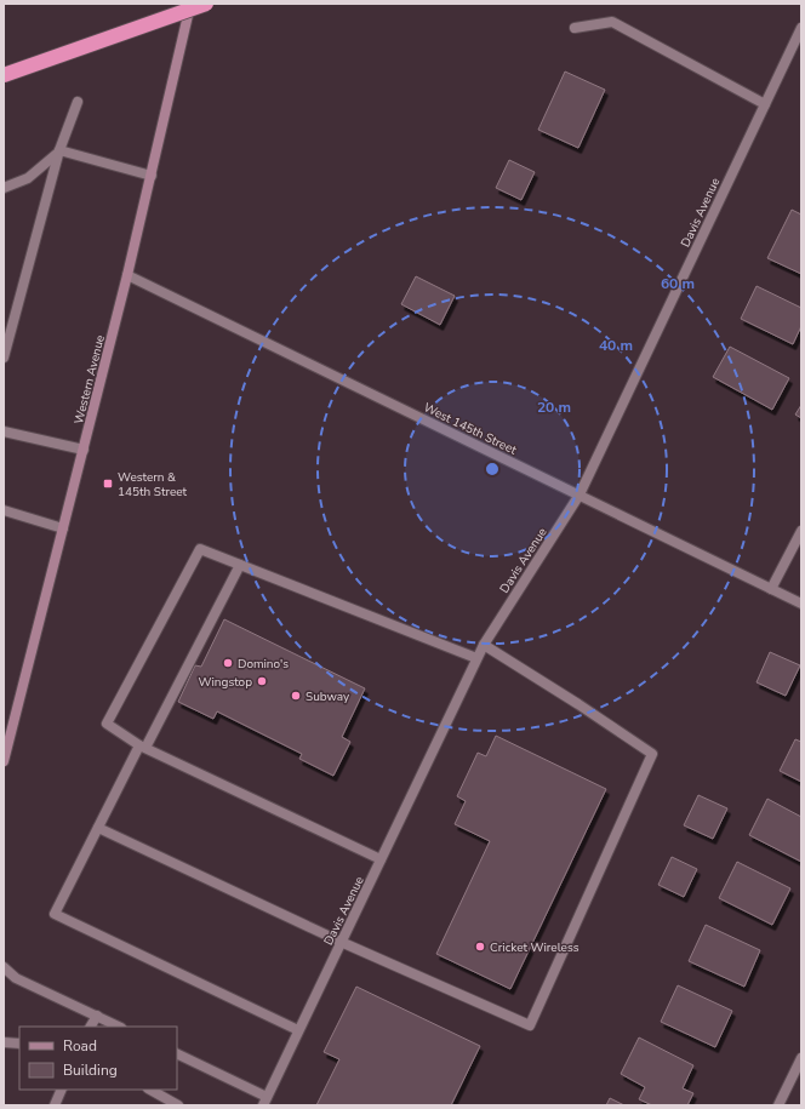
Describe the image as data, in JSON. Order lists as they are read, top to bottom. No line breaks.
{"streets":{"main road":["Western Avenue"],"street":["Davis Avenue","West 145th Street"]},"crossings":[["Davis Avenue","West 145th Street"],["Western Avenue","West 145th Street"]],"places":{"transit":["Western & 145th Street"],"other":["Domino's","Wingstop","Subway","Cricket Wireless"]},"legend":["Road","Building"],"rings":["60 m","40 m","20 m"]}
